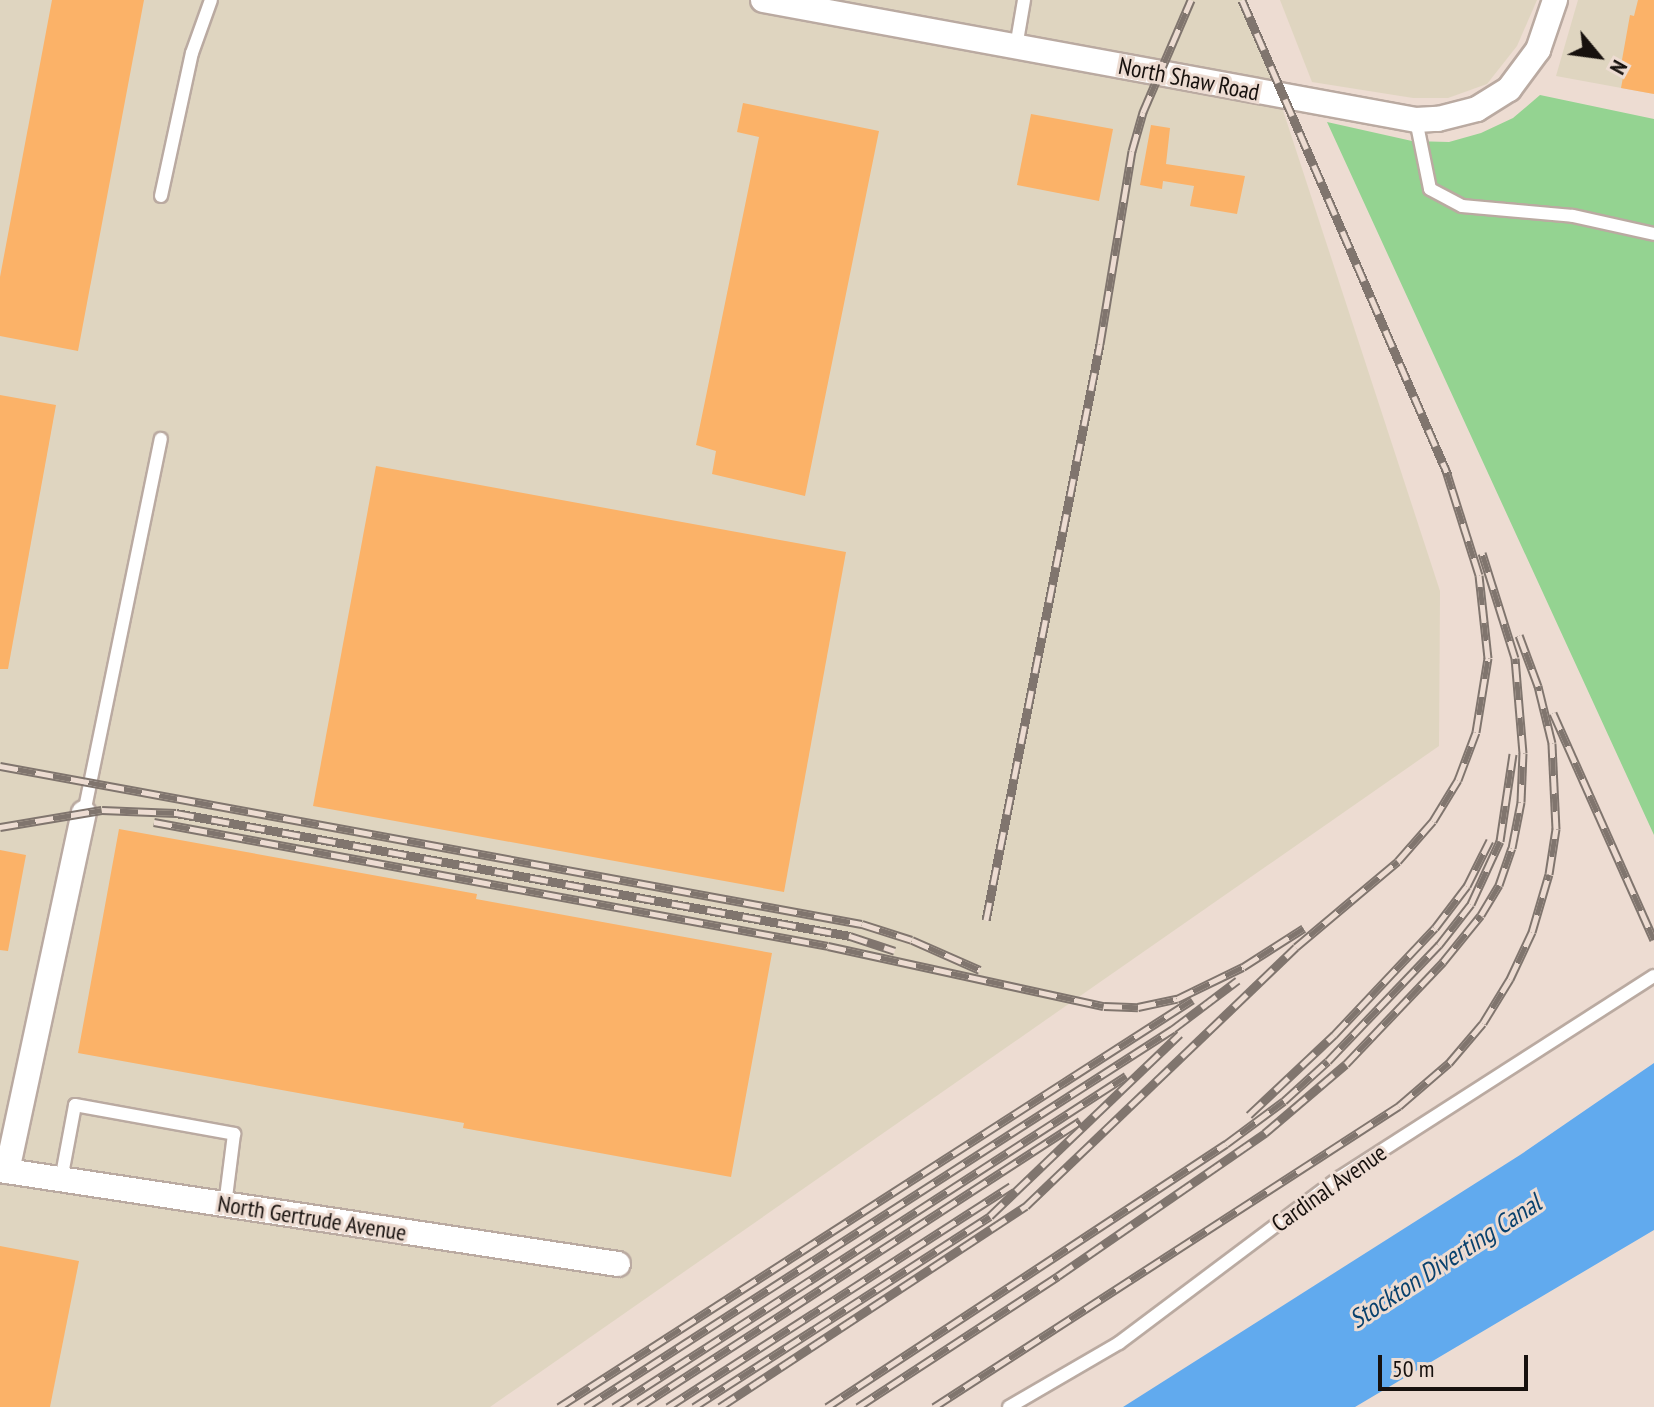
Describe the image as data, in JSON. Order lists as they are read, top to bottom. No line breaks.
{"streets":{"street":["North Shaw Road","North Gertrude Avenue"],"lane":["Cardinal Avenue"]},"water":["Stockton Diverting Canal"],"scale_bar":"50 m","north":"bottom right"}
